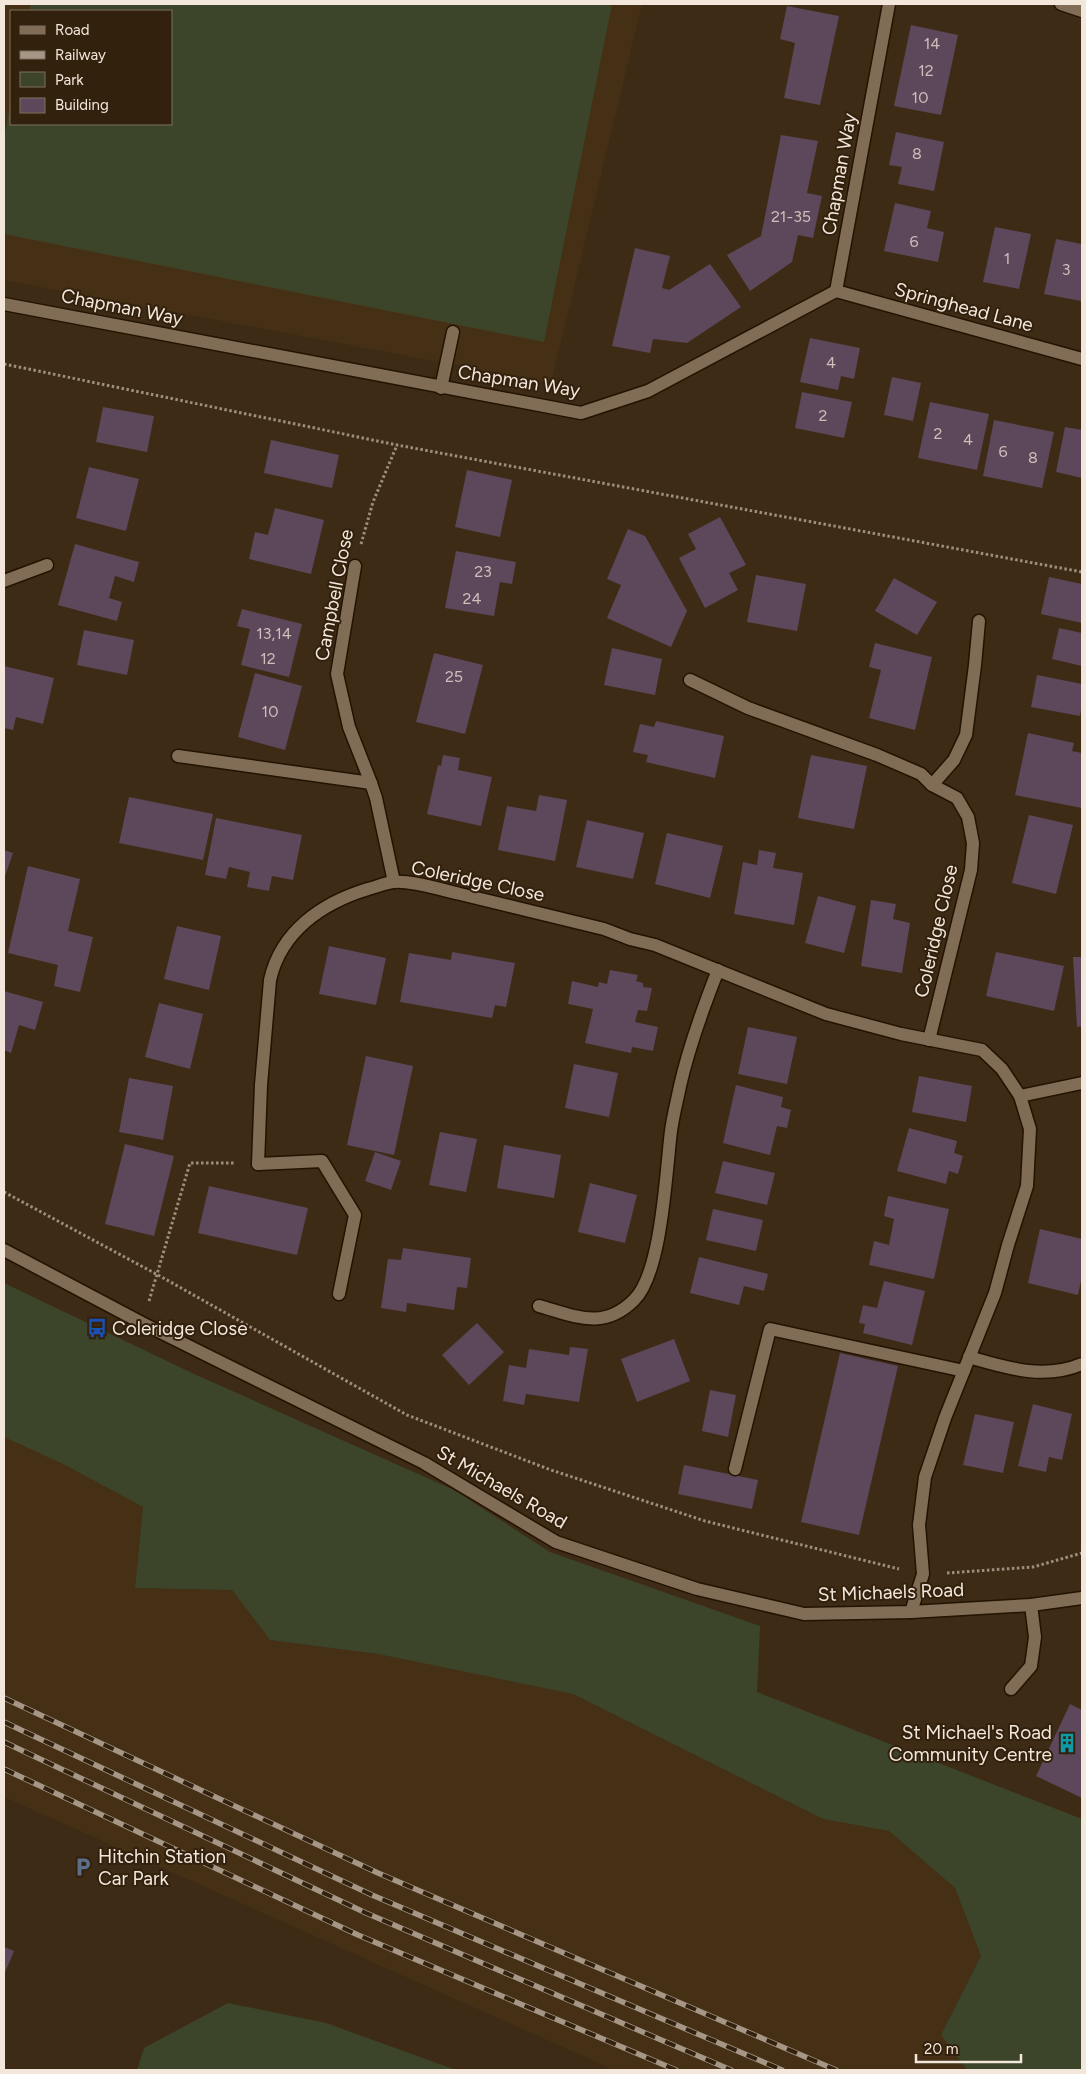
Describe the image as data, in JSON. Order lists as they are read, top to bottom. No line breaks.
{"streets":{"street":["Chapman Way","Springhead Lane","Campbell Close","Coleridge Close","St Michaels Road"]},"crossings":[["Chapman Way","Springhead Lane"],["Campbell Close","Coleridge Close"],["Coleridge Close","St Michaels Road"]],"places":{"bus stop":["Coleridge Close"],"building":["St Michael's Road Community Centre"],"parking":["Hitchin Station Car Park"]},"house_numbers":["14","12","10","8","21-35","6","1","3","4","2","2","4","6","8","23","24","13,14","12","25","10"],"legend":["Road","Railway","Park","Building"],"scale_bar":"20 m"}
